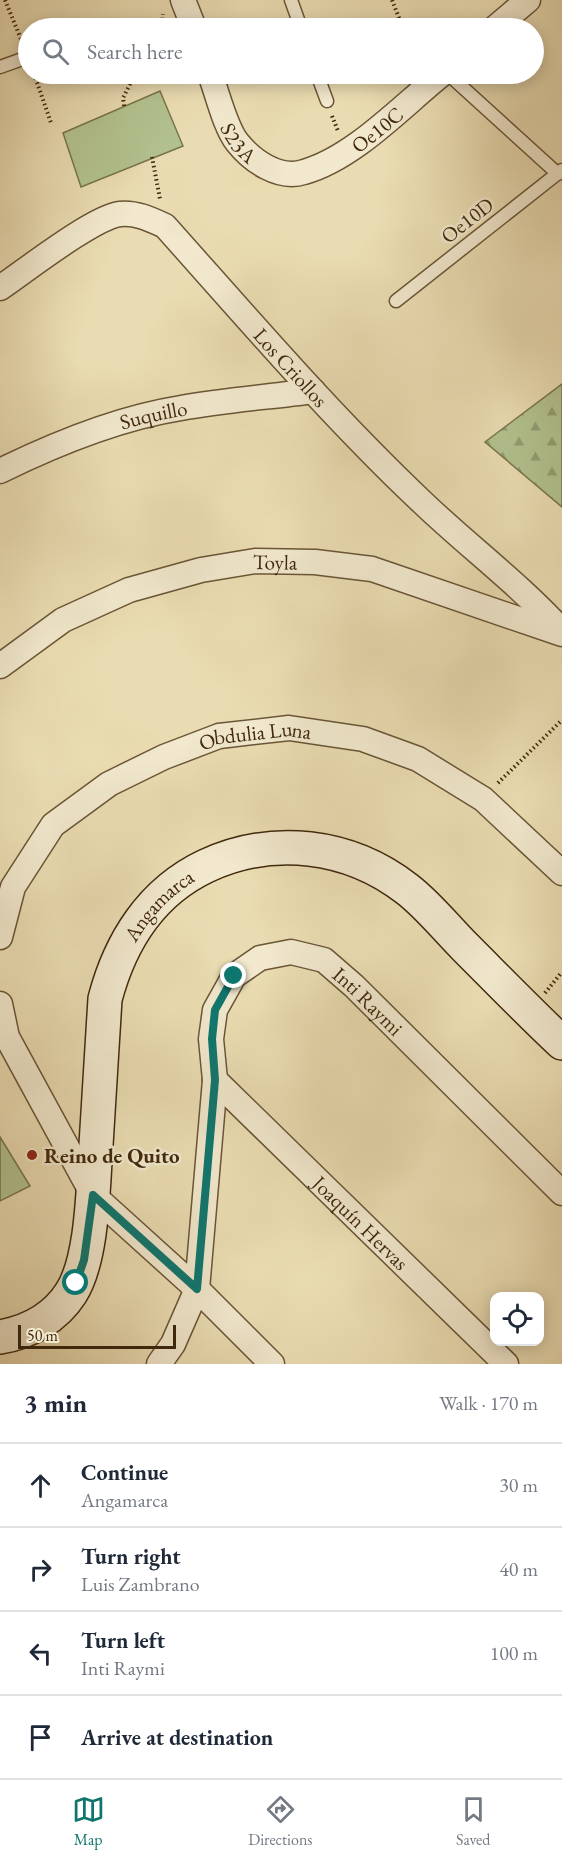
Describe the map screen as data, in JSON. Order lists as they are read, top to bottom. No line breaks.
{"streets":{"street":["Oe10C","S23A","Los Criollos","Suquillo","Toyla","Obdulia Luna","Angamarca","Inti Raymi","Joaquín Hervas"],"lane":["Oe10D"]},"crossings":[["Oe10C","S23A"],["Los Criollos","Suquillo"],["Los Criollos","Toyla"],["Inti Raymi","Joaquín Hervas"]],"places":["Reino de Quito"],"scale_bar":"50 m","page":{"search":"Search here","scale":"50 m","heading":["3 min","Walk · 170 m"],"list":[["Continue","Angamarca","30 m"],["Turn right","Luis Zambrano","40 m"],["Turn left","Inti Raymi","100 m"],"Arrive at destination"],"nav":["Map","Directions","Saved"]}}
